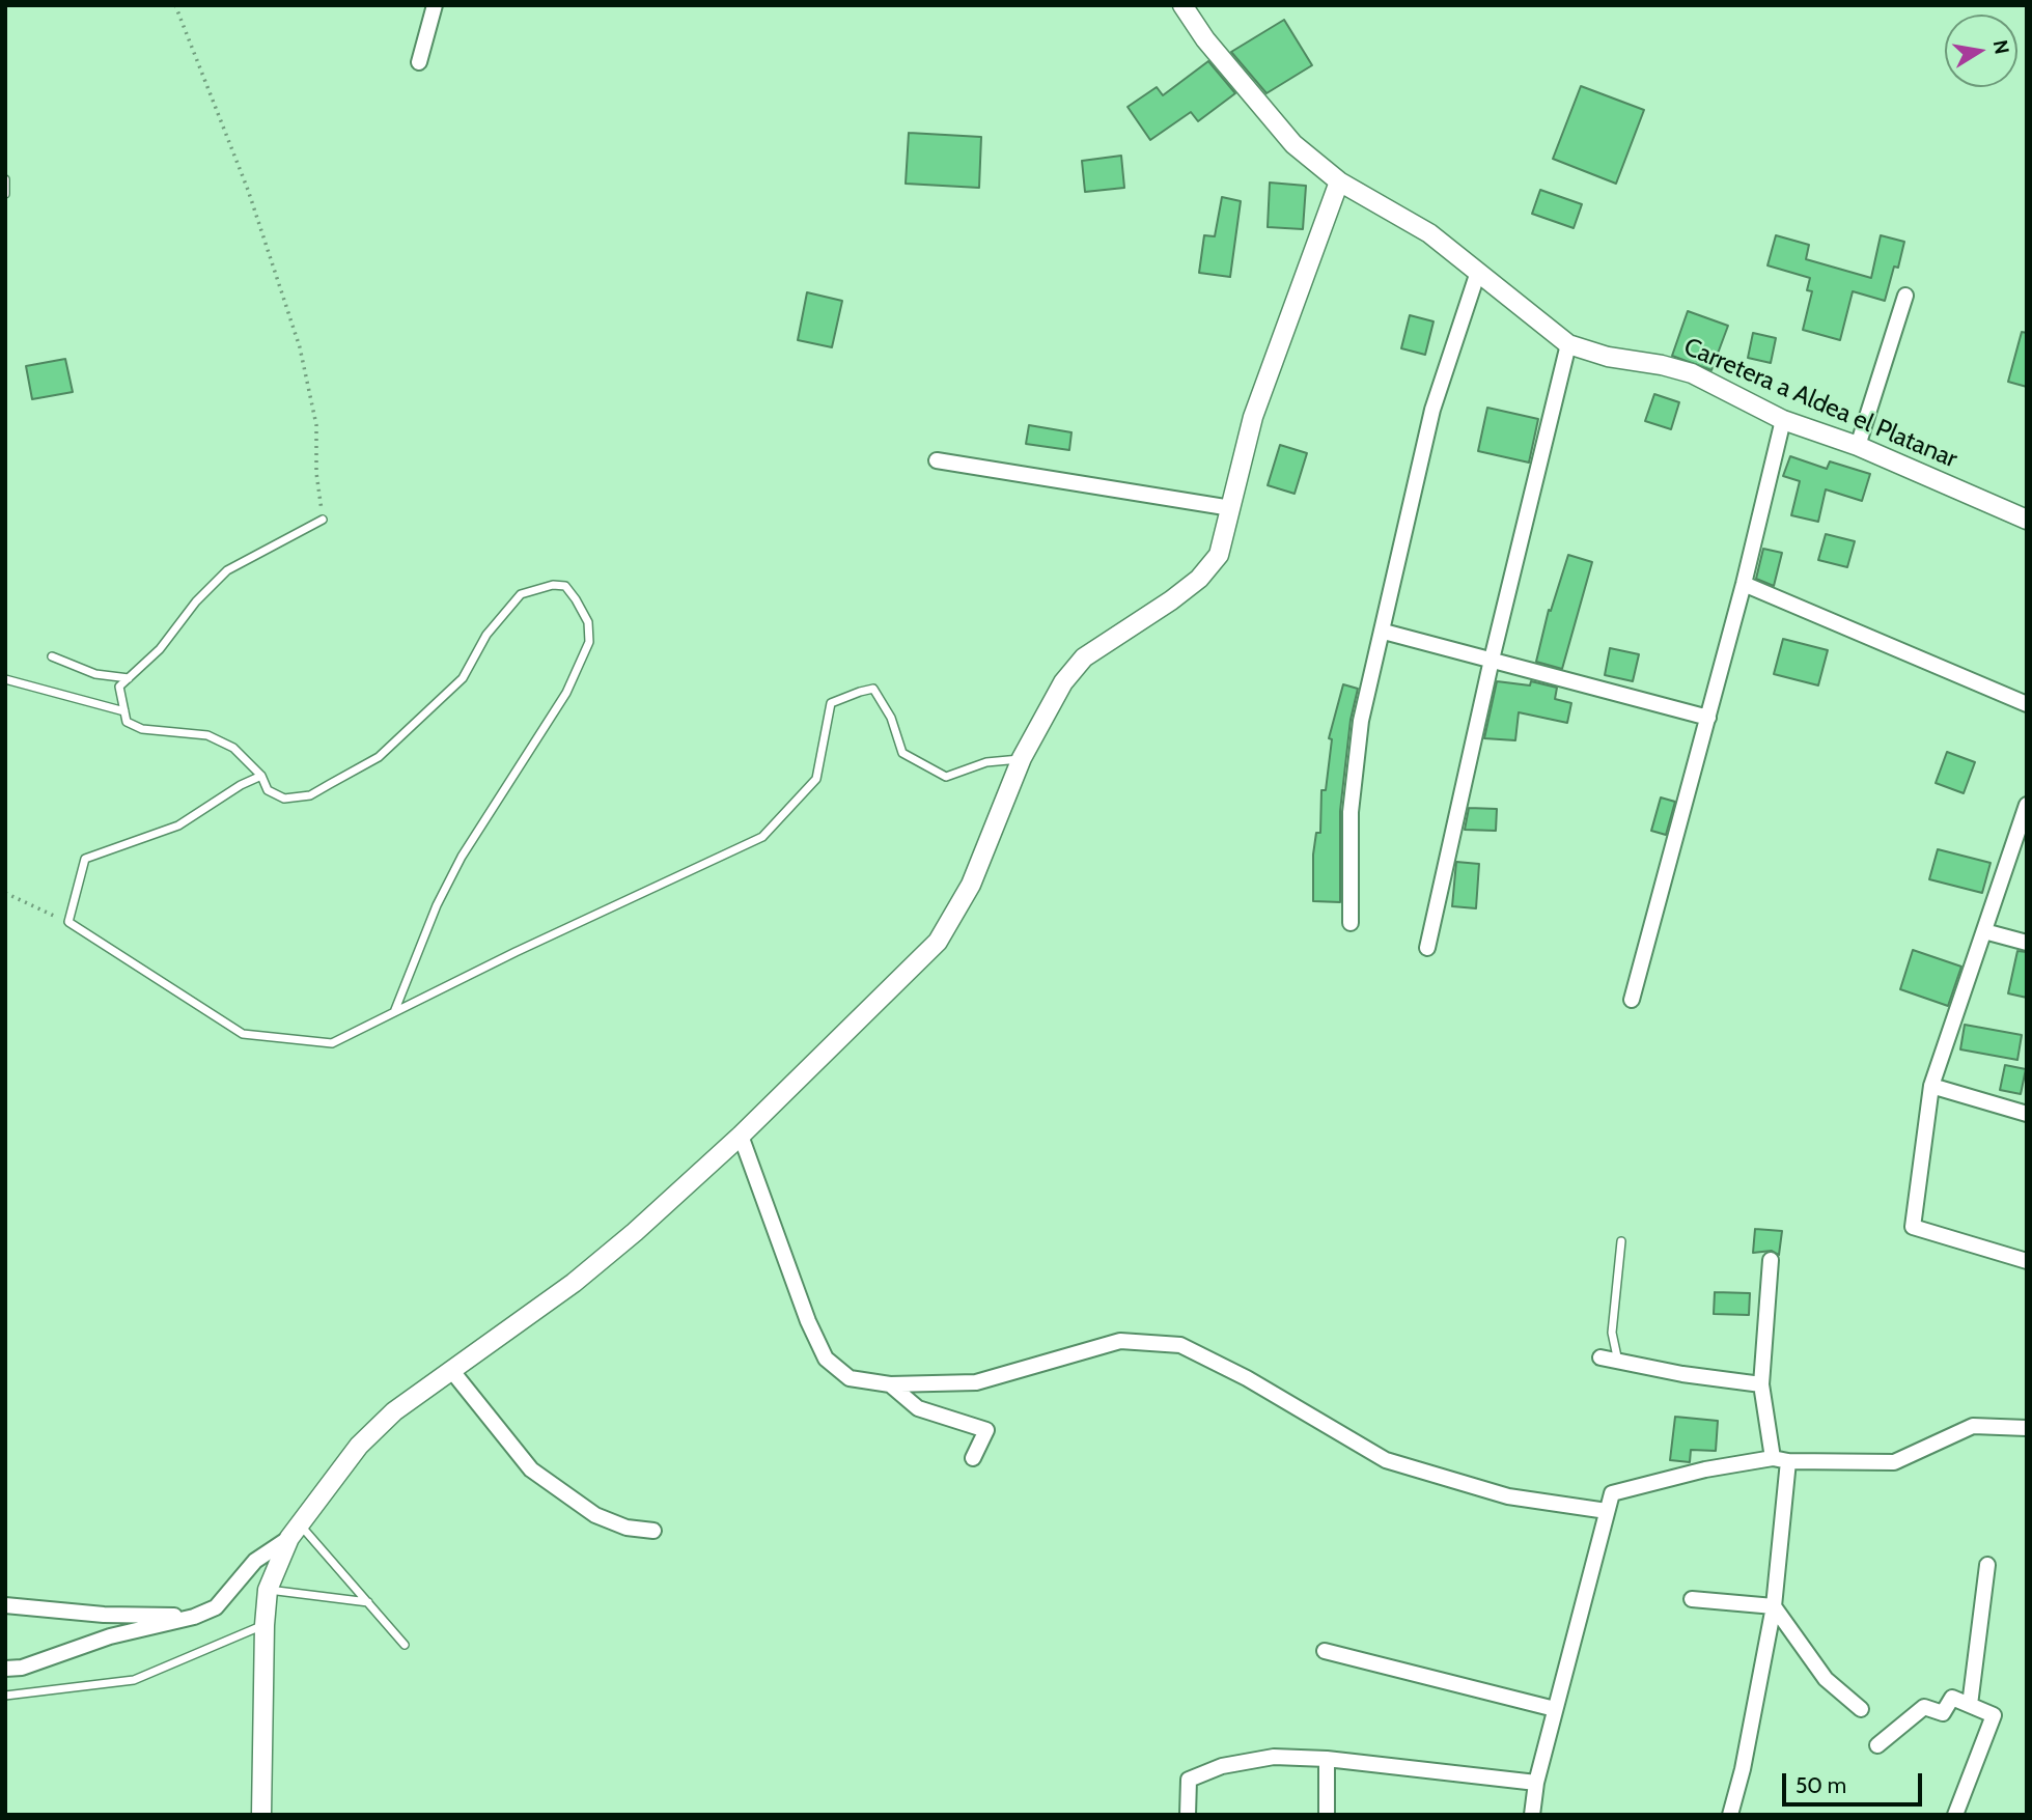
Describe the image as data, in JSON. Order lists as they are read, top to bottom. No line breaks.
{"streets":{"street":["Carretera a Aldea el Platanar"]},"scale_bar":"50 m","north":"right"}
